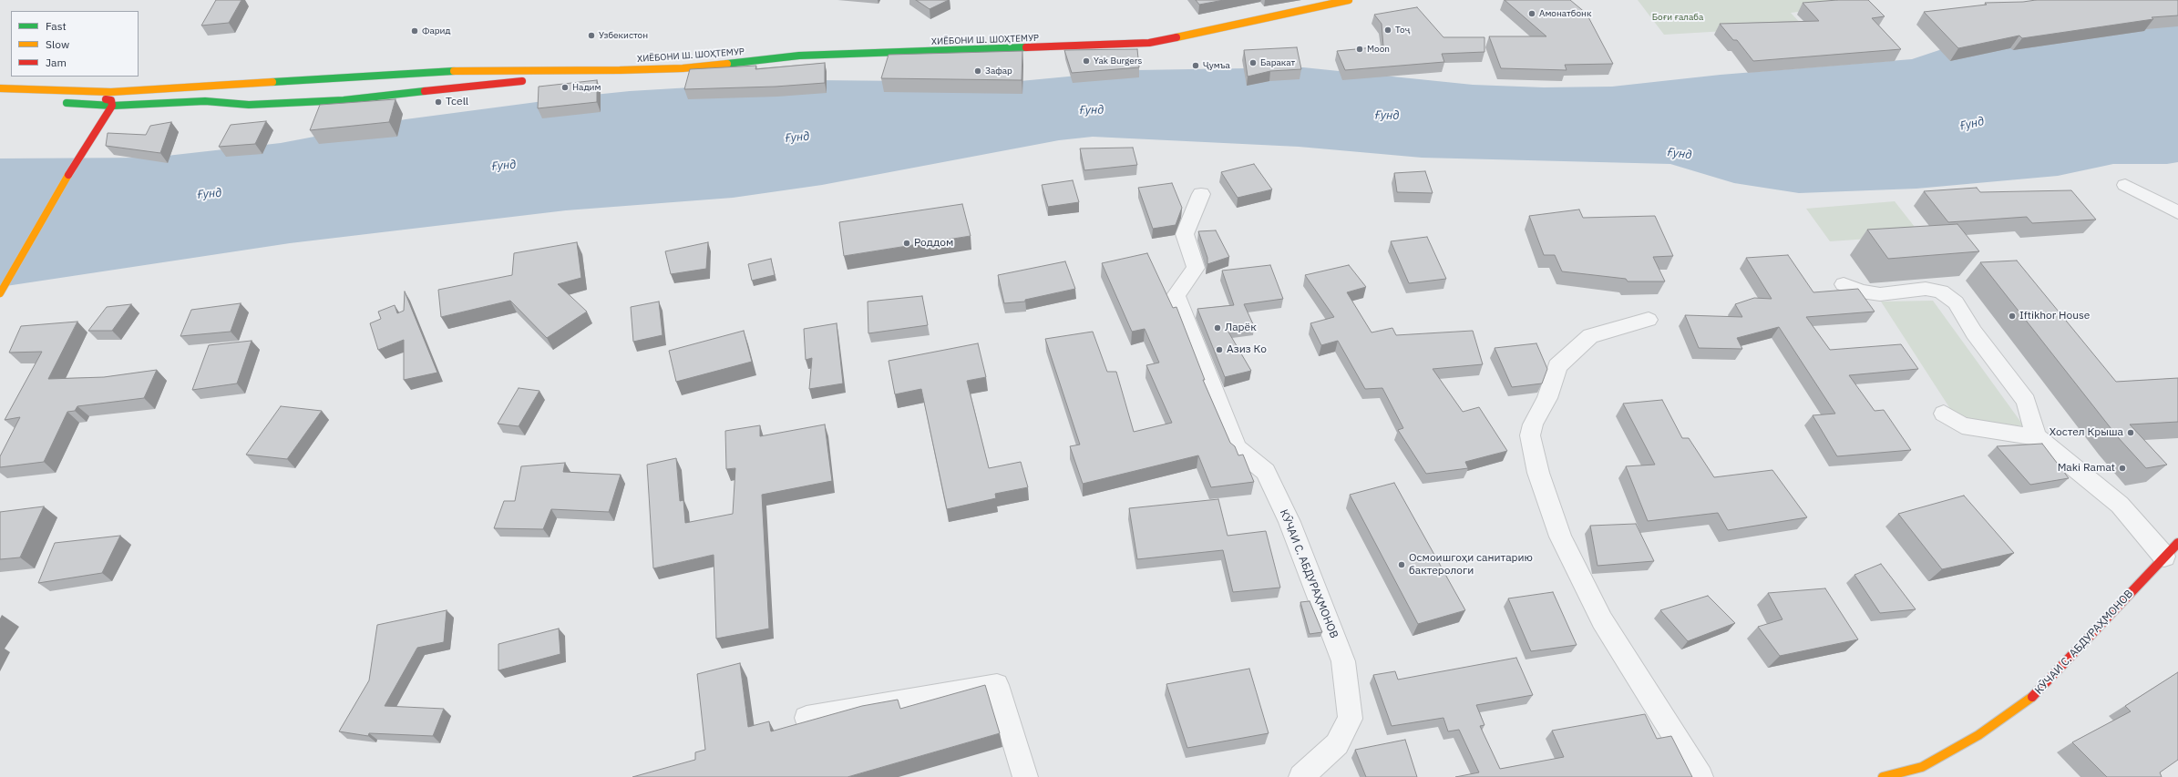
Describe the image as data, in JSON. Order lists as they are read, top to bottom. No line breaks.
{"streets":{"main road":["ХИЁБОНИ Ш. ШОҲТЕМУР","КӮЧАИ С. АБДУРАҲМОНОВ"]},"water":["Ғунд"],"parks":["Боғи ғалаба"],"places":["Амонатбонк","Тоҷ","Фарид","Узбекистон","Moon","Yak Burgers","Баракат","Ҷумъа","Зафар","Надим","Tcell","Роддом","Iftikhor House","Ларёк","Азиз Ко","Хостел Крыша","Maki Ramat","Осмоишгоҳи санитарию бактерологи"],"legend":["Fast","Slow","Jam"]}
